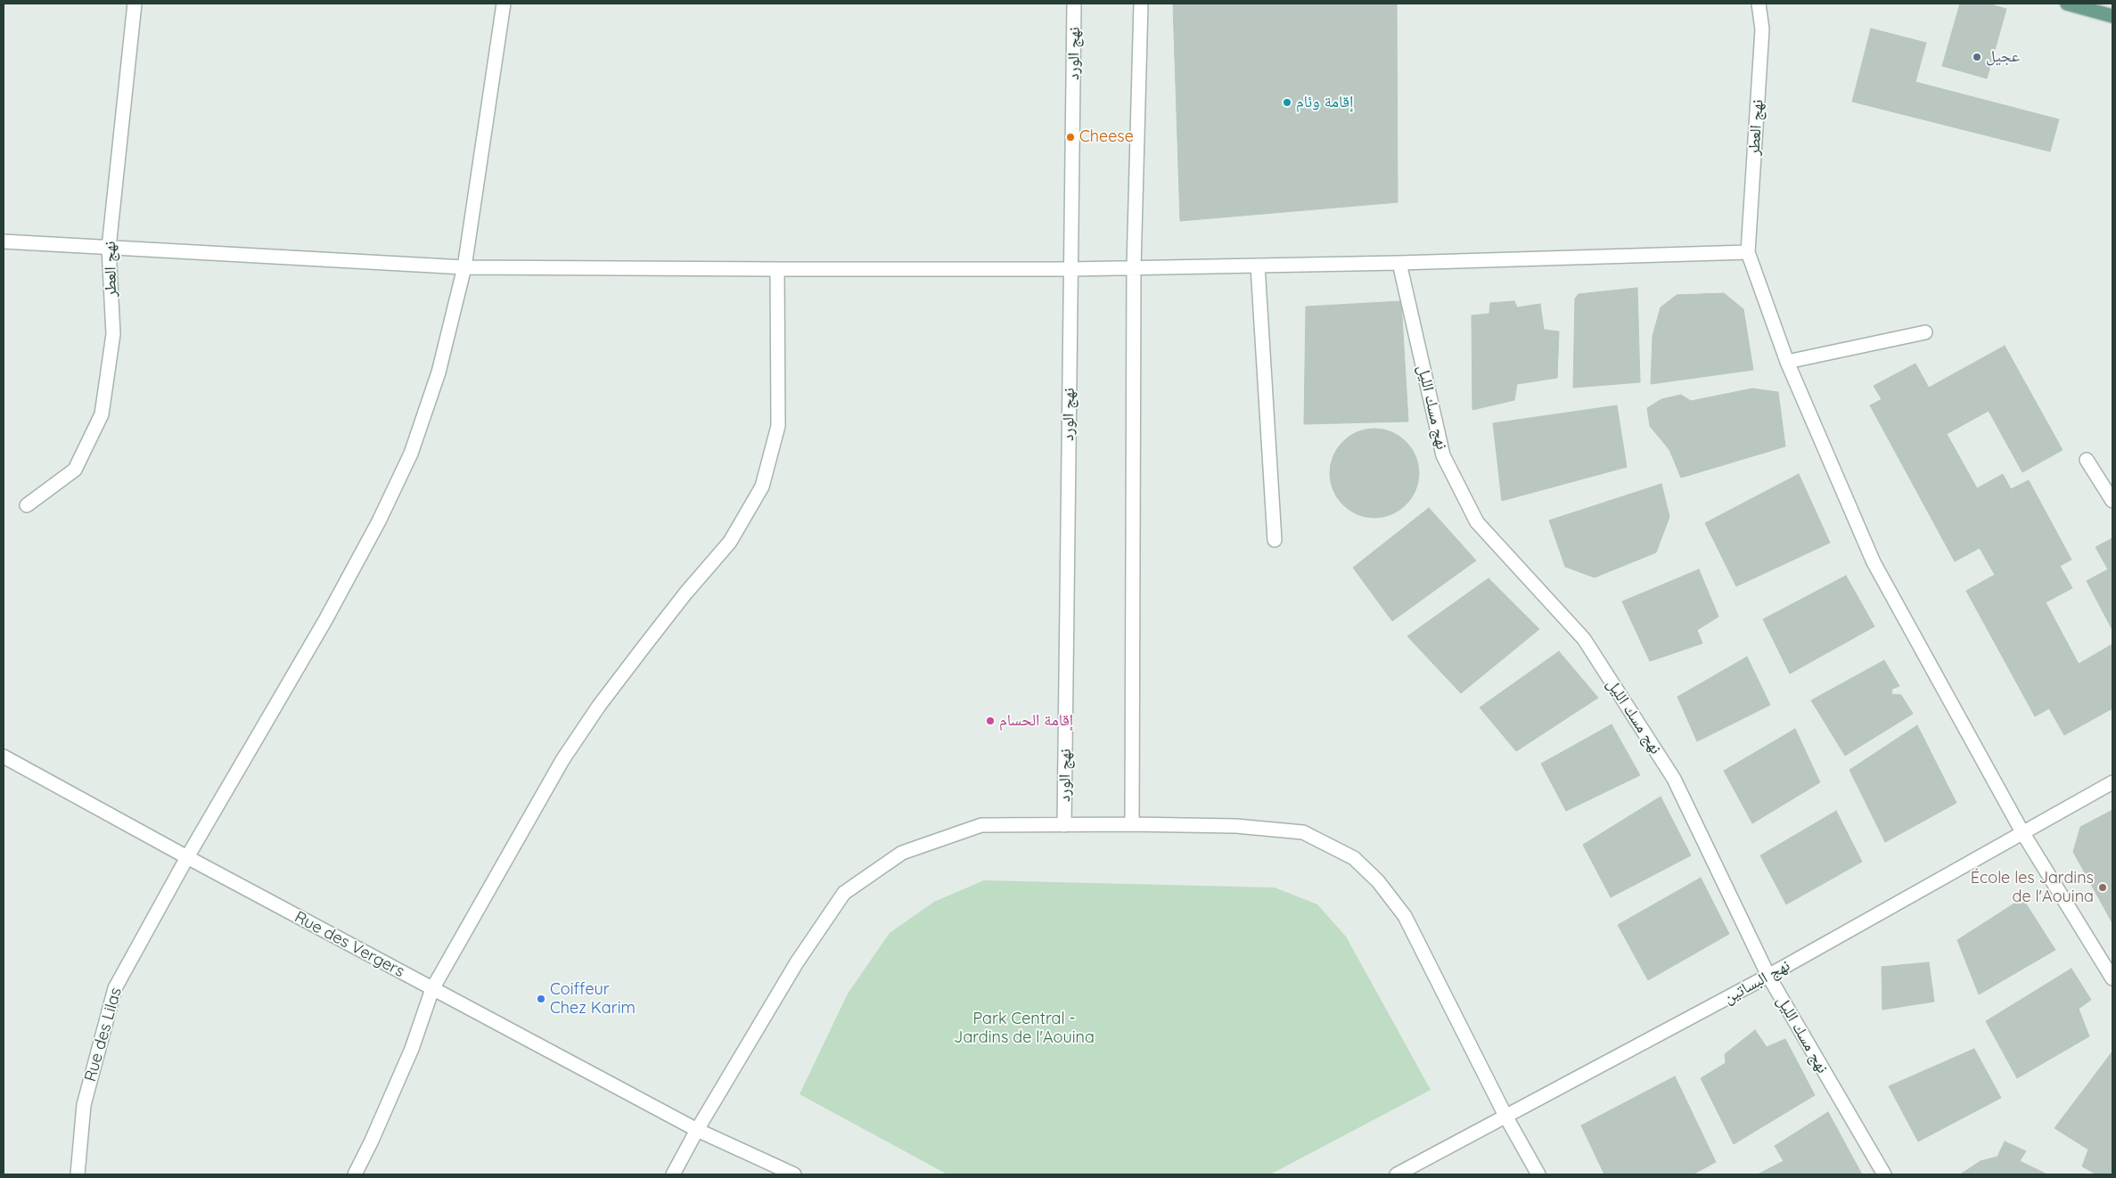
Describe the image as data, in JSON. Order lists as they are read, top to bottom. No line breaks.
{"streets":{"street":["نهج الورد","نهج العطر","نهج مسك الليل","Rue des Vergers","نهج البساتين","Rue des Lilas"]},"crossings":[["نهج مسك الليل","نهج البساتين"],["Rue des Vergers","Rue des Lilas"]],"parks":["Park Central - Jardins de l'Aouina"],"places":["عجيل","إقامة وئام","Cheese","إقامة الحسام","École les Jardins de l'Aouina","Coiffeur Chez Karim"]}
